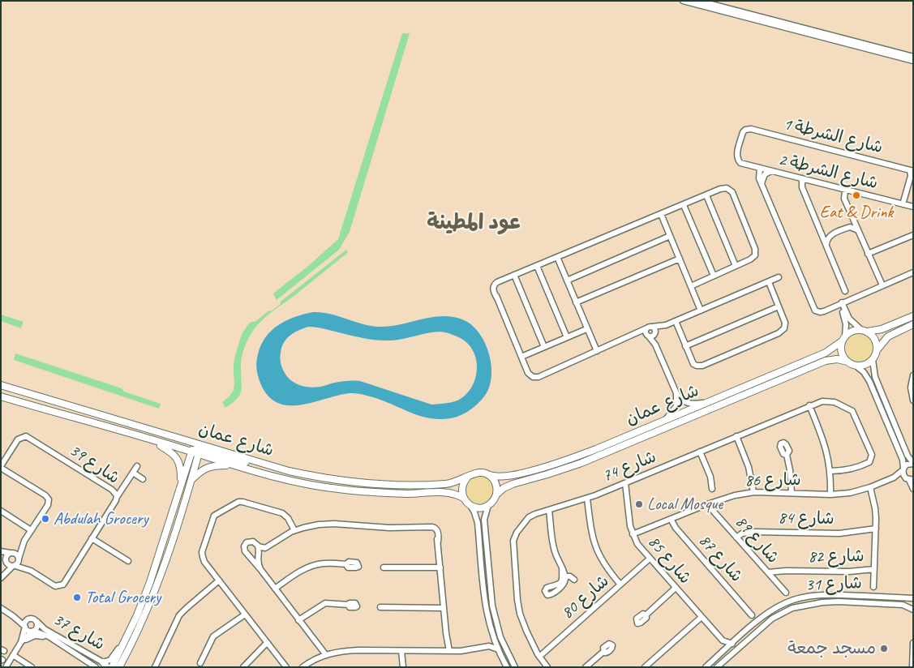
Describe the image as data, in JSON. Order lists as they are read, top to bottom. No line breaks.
{"streets":{"main road":["شارع عمان"],"street":["شارع الشرطة 1","شارع الشرطة 2","شارع 39","شارع 74","شارع 86","شارع 84","شارع 89","شارع 82","شارع 87","شارع 85","شارع 31","شارع 80","شارع 37"]},"crossings":[["شارع الشرطة 1","شارع الشرطة 2"],["شارع 74","شارع 85"],["شارع 74","شارع 80"],["شارع 86","شارع 89"],["شارع 86","شارع 87"],["شارع 86","شارع 85"],["شارع 84","شارع 89"],["شارع 89","شارع 82"],["شارع 85","شارع 31"],["شارع 85","شارع 80"]],"districts":["عود المطينة"],"places":["Eat & Drink","Local Mosque","Abdulah Grocery","Total Grocery","مسجد جمعة"]}
